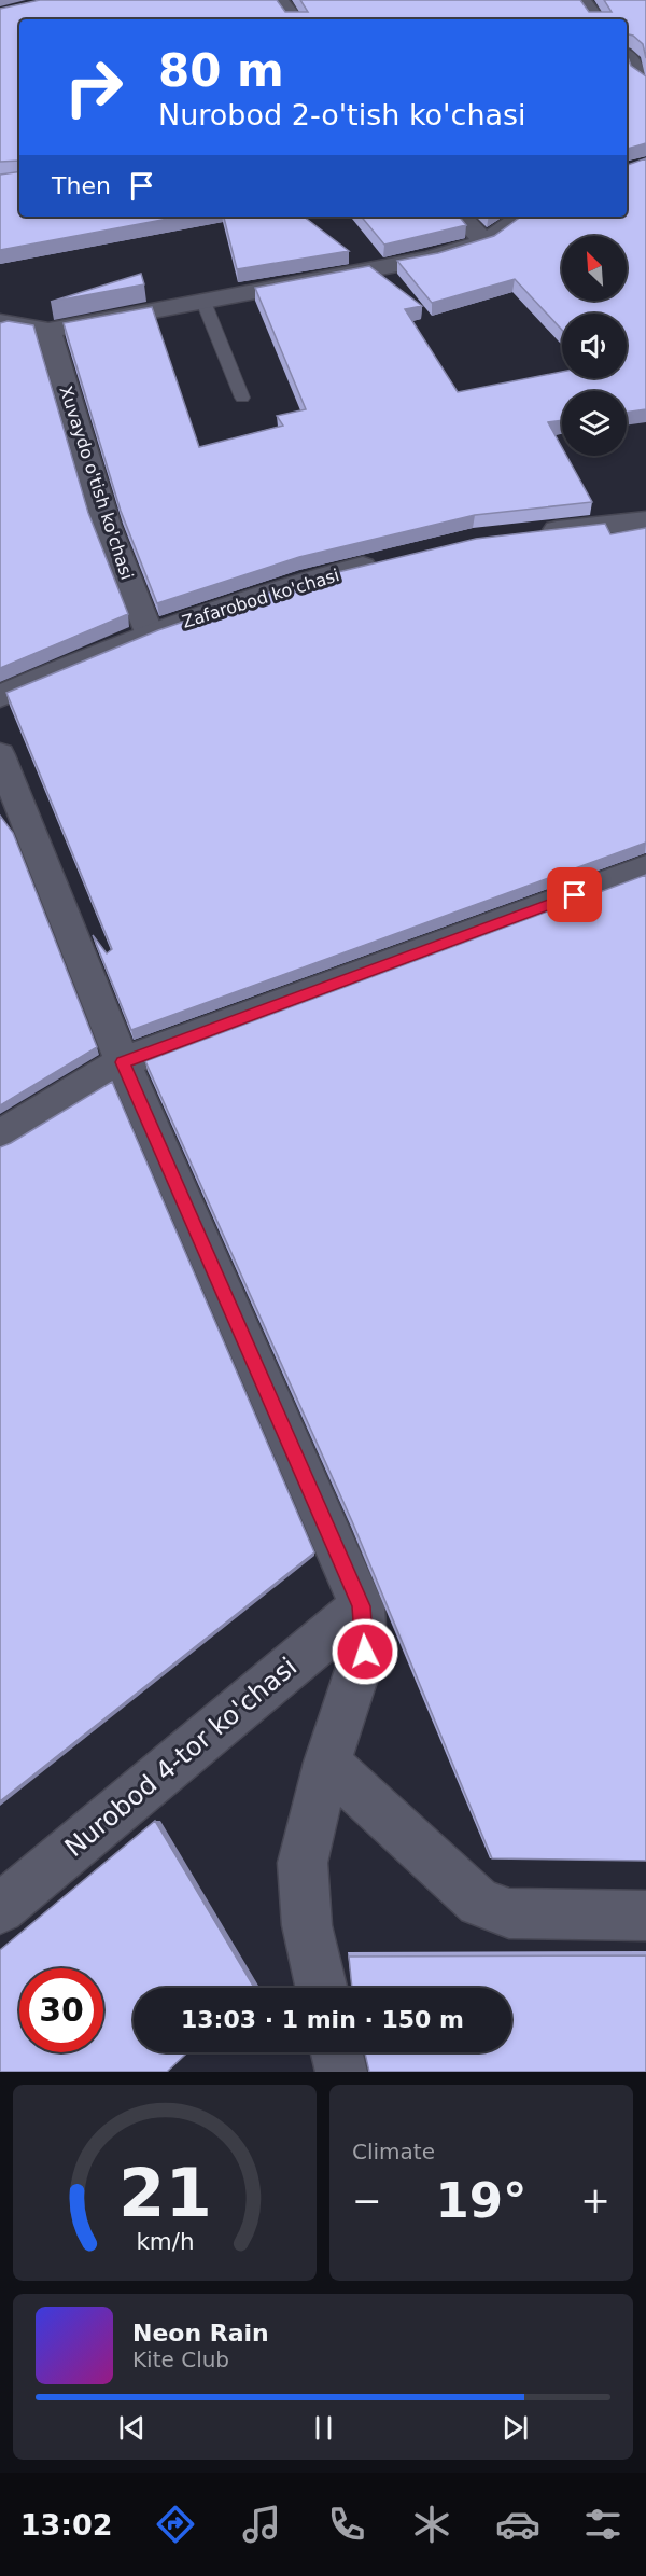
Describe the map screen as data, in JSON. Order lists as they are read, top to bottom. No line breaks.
{"streets":{"street":["Xuvaydo o'tish ko'chasi","Zafarobod ko'chasi","Nurobod 4-tor ko'chasi"]},"crossings":[["Xuvaydo o'tish ko'chasi","Zafarobod ko'chasi"]],"north":"top left","page":{"turn":["80 m","Nurobod 2-o'tish ko'chasi"],"then":"Then","limit":"30","trip":"13:03 · 1 min · 150 m","tile":"Climate","heat":["−","19°","+"],"song":["Neon Rain","Kite Club"],"tabs":"13:02","gauge":["21","km/h"]}}
